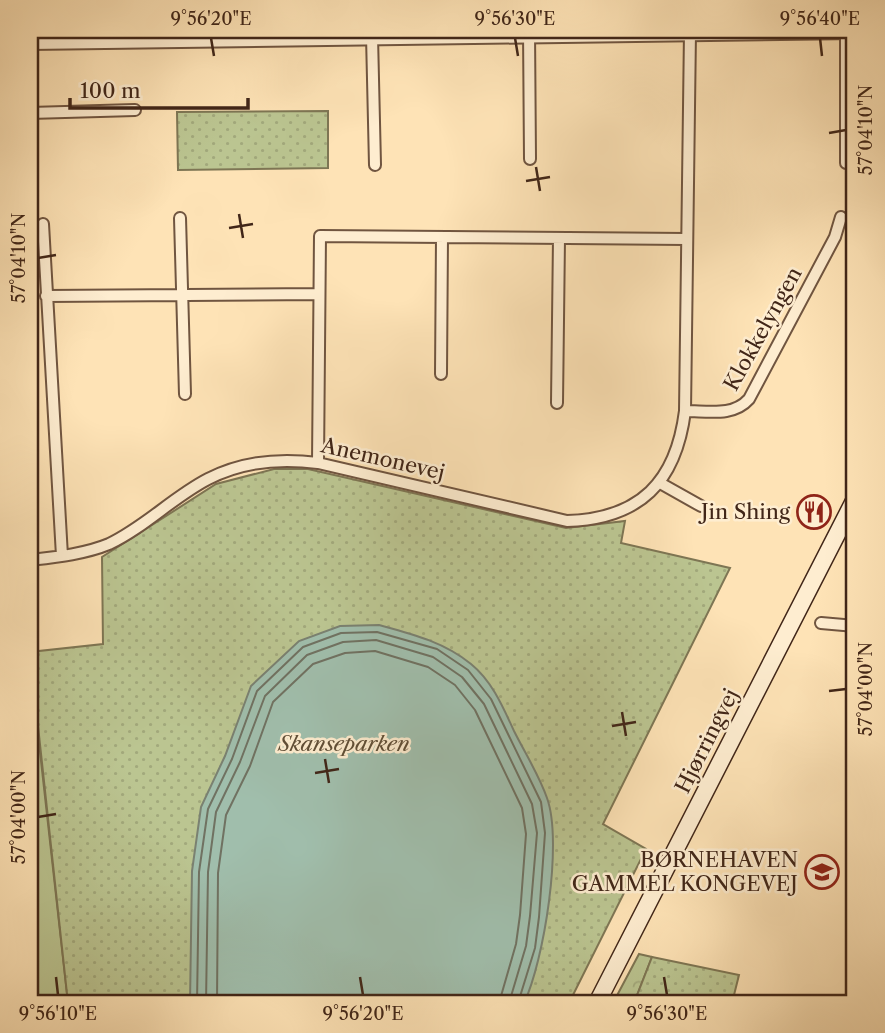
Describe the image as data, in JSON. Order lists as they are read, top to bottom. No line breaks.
{"streets":{"main road":["Hjørringvej"],"street":["Klokkelyngen","Anemonevej"]},"crossings":[["Klokkelyngen","Anemonevej"]],"parks":["Skanseparken"],"places":{"restaurant":["Jin Shing"],"school or university":["BØRNEHAVEN GAMMEL KONGEVEJ"]},"scale_bar":"100 m","coordinates":["9°56'20\"E","9°56'30\"E","9°56'40\"E","57°04'10\"N","57°04'00\"N","9°56'10\"E"]}
